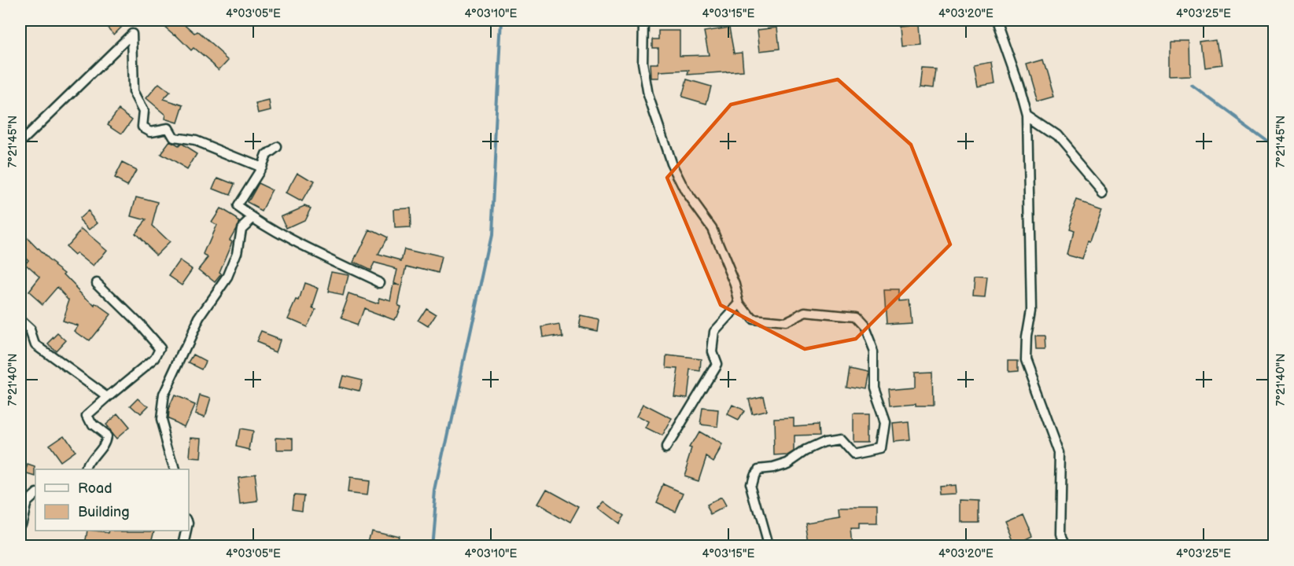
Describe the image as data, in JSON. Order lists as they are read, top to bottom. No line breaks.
{"legend":["Road","Building"],"coordinates":["4°03'05\"E","4°03'10\"E","4°03'15\"E","4°03'20\"E","4°03'25\"E","7°21'45\"N","7°21'40\"N"]}
